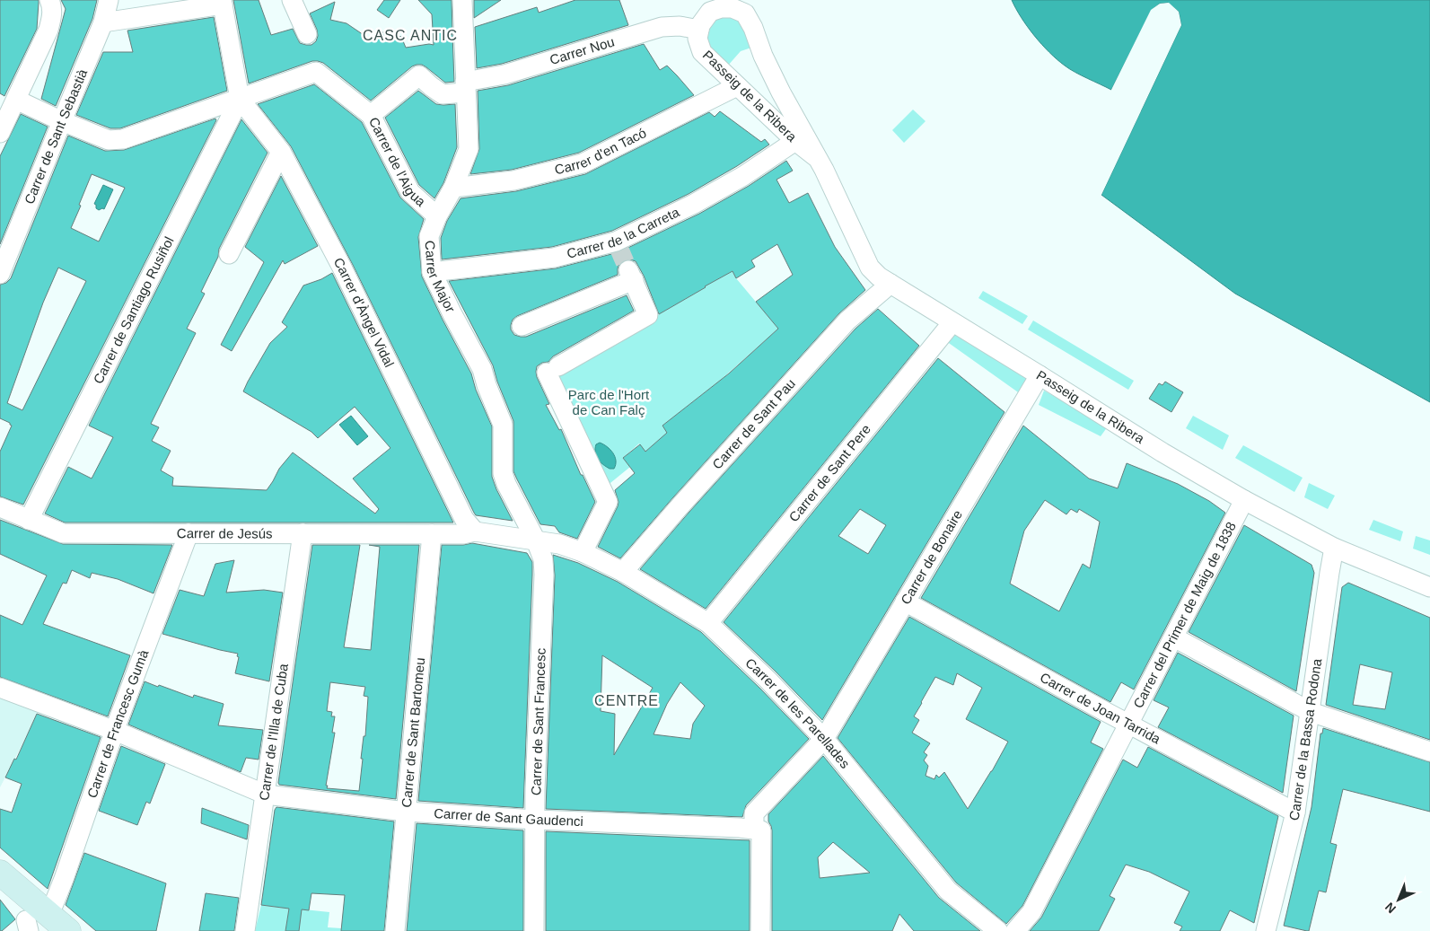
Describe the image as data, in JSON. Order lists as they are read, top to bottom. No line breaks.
{"streets":{"street":["Carrer Nou","Passeig de la Ribera","Carrer de Sant Sebastià","Carrer d'en Tacó","Carrer de l'Aigua","Carrer de la Carreta","Carrer Major","Carrer de Santiago Rusiñol","Carrer d'Àngel Vidal","Carrer de Sant Pau","Carrer de Sant Pere","Carrer de Jesús","Carrer de Bonaire","Carrer del Primer de Maig de 1838","Carrer de Joan Tarrida","Carrer de les Parellades","Carrer de Sant Francesc","Carrer de Francesc Gumà","Carrer de l'Illa de Cuba","Carrer de Sant Bartomeu","Carrer de la Bassa Rodona","Carrer de Sant Gaudenci"]},"crossings":[["Carrer Nou","Passeig de la Ribera"],["Carrer Nou","Carrer de l'Aigua"],["Carrer Nou","Carrer Major"],["Passeig de la Ribera","Carrer d'en Tacó"],["Passeig de la Ribera","Carrer de la Carreta"],["Passeig de la Ribera","Carrer de Sant Pau"],["Passeig de la Ribera","Carrer de Sant Pere"],["Passeig de la Ribera","Carrer de Bonaire"],["Passeig de la Ribera","Carrer del Primer de Maig de 1838"],["Passeig de la Ribera","Carrer de la Bassa Rodona"],["Carrer d'en Tacó","Carrer Major"],["Carrer de l'Aigua","Carrer Major"],["Carrer de l'Aigua","Carrer de Santiago Rusiñol"],["Carrer de l'Aigua","Carrer d'Àngel Vidal"],["Carrer de la Carreta","Carrer Major"],["Carrer Major","Carrer de Jesús"],["Carrer Major","Carrer de les Parellades"],["Carrer Major","Carrer de Sant Francesc"],["Carrer de Santiago Rusiñol","Carrer d'Àngel Vidal"],["Carrer de Santiago Rusiñol","Carrer de Jesús"],["Carrer d'Àngel Vidal","Carrer de Jesús"],["Carrer de Sant Pau","Carrer de les Parellades"],["Carrer de Sant Pere","Carrer de les Parellades"],["Carrer de Jesús","Carrer de les Parellades"],["Carrer de Jesús","Carrer de Sant Francesc"],["Carrer de Jesús","Carrer de Francesc Gumà"],["Carrer de Jesús","Carrer de l'Illa de Cuba"],["Carrer de Jesús","Carrer de Sant Bartomeu"],["Carrer de Bonaire","Carrer de Joan Tarrida"],["Carrer de Bonaire","Carrer de les Parellades"],["Carrer de Bonaire","Carrer de Sant Gaudenci"],["Carrer del Primer de Maig de 1838","Carrer de Joan Tarrida"],["Carrer de Joan Tarrida","Carrer de la Bassa Rodona"],["Carrer de les Parellades","Carrer de Sant Francesc"],["Carrer de Sant Francesc","Carrer de Sant Gaudenci"],["Carrer de Francesc Gumà","Carrer de Sant Gaudenci"],["Carrer de l'Illa de Cuba","Carrer de Sant Gaudenci"],["Carrer de Sant Bartomeu","Carrer de Sant Gaudenci"]],"districts":["CASC ANTIC","CENTRE"],"parks":["Parc de l'Hort de Can Falç"],"north":"bottom left"}
